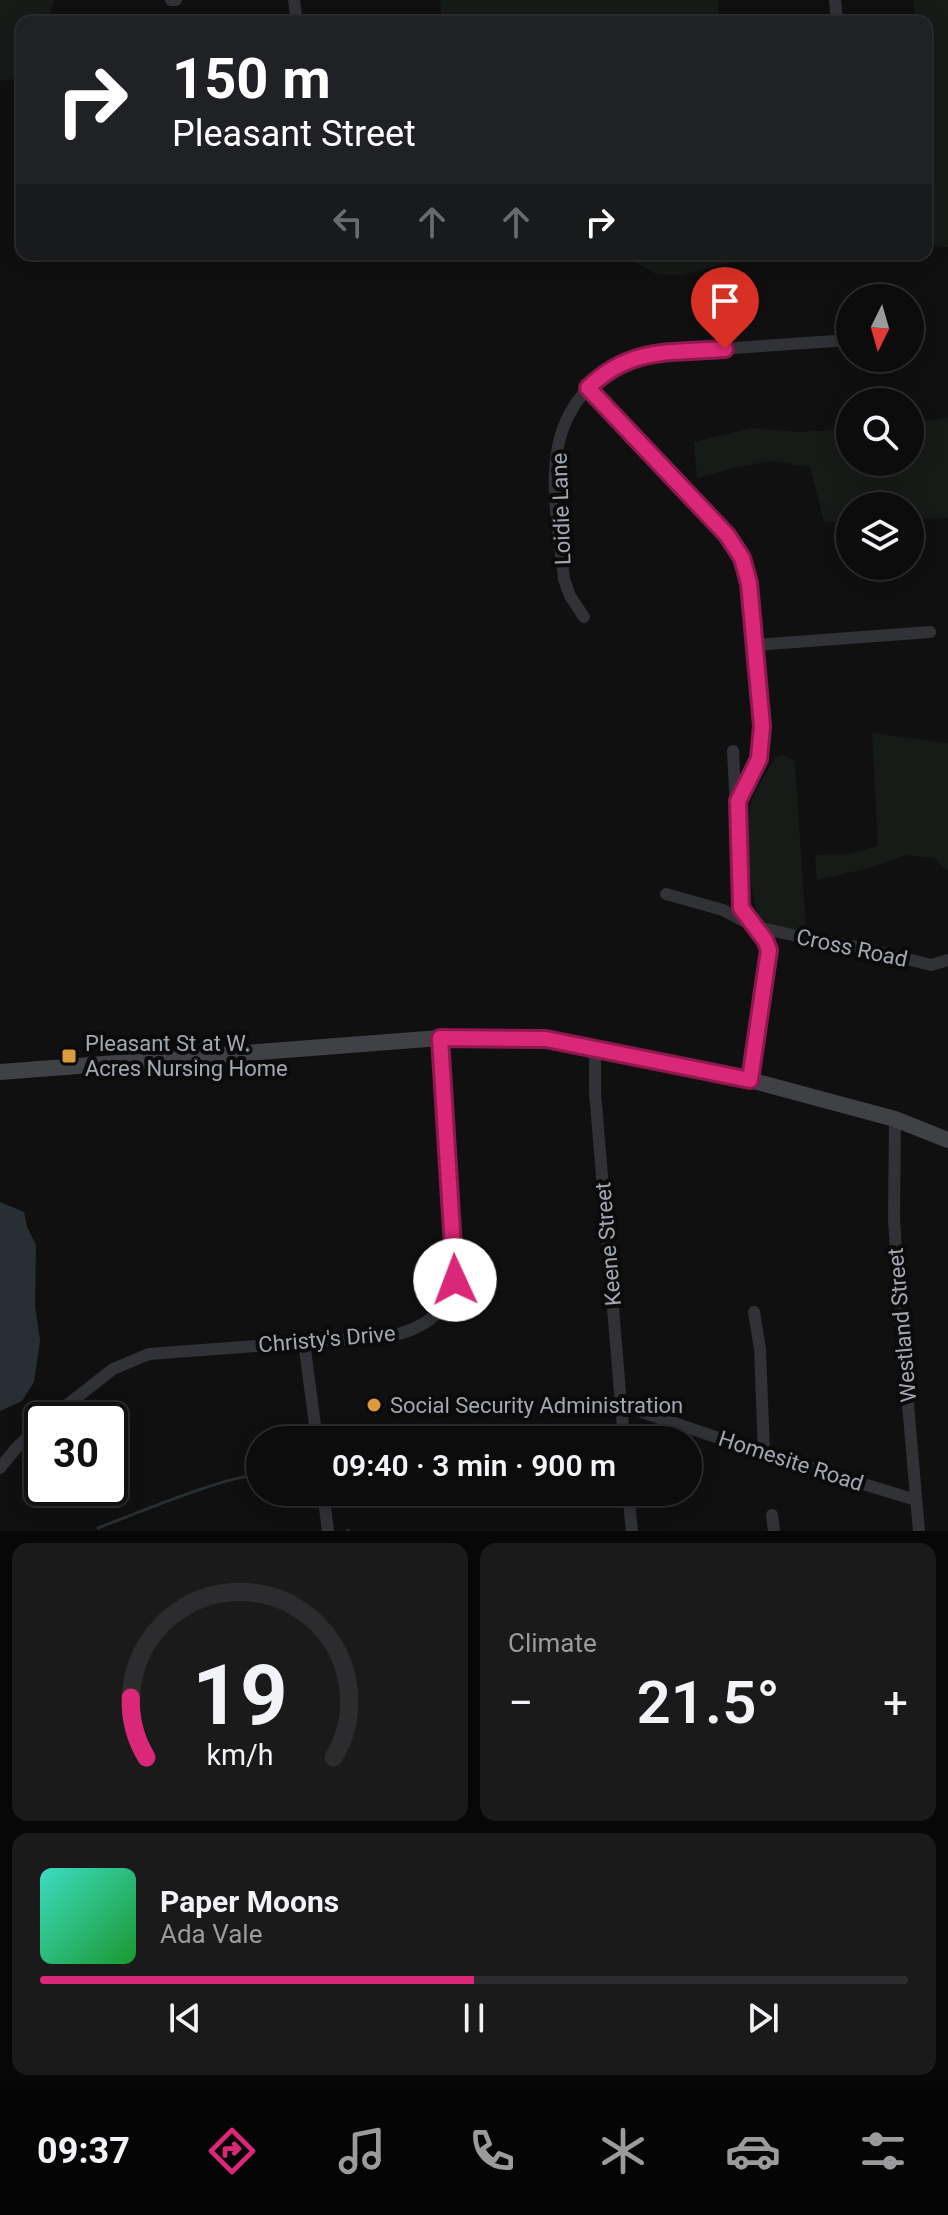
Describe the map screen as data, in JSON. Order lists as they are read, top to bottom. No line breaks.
{"streets":{"street":["Loidie Lane","Cross Road","Keene Street","Westland Street","Christy's Drive","Homesite Road"]},"crossings":[["Keene Street","Homesite Road"],["Westland Street","Homesite Road"]],"places":{"transit":["Pleasant St at W. Acres Nursing Home"],"other":["Social Security Administration"]},"north":"bottom","page":{"turn":["150 m","Pleasant Street"],"limit":"30","trip":"09:40 · 3 min · 900 m","tile":"Climate","heat":["−","21.5°","+"],"song":["Paper Moons","Ada Vale"],"tabs":"09:37","gauge":["19","km/h"]}}
